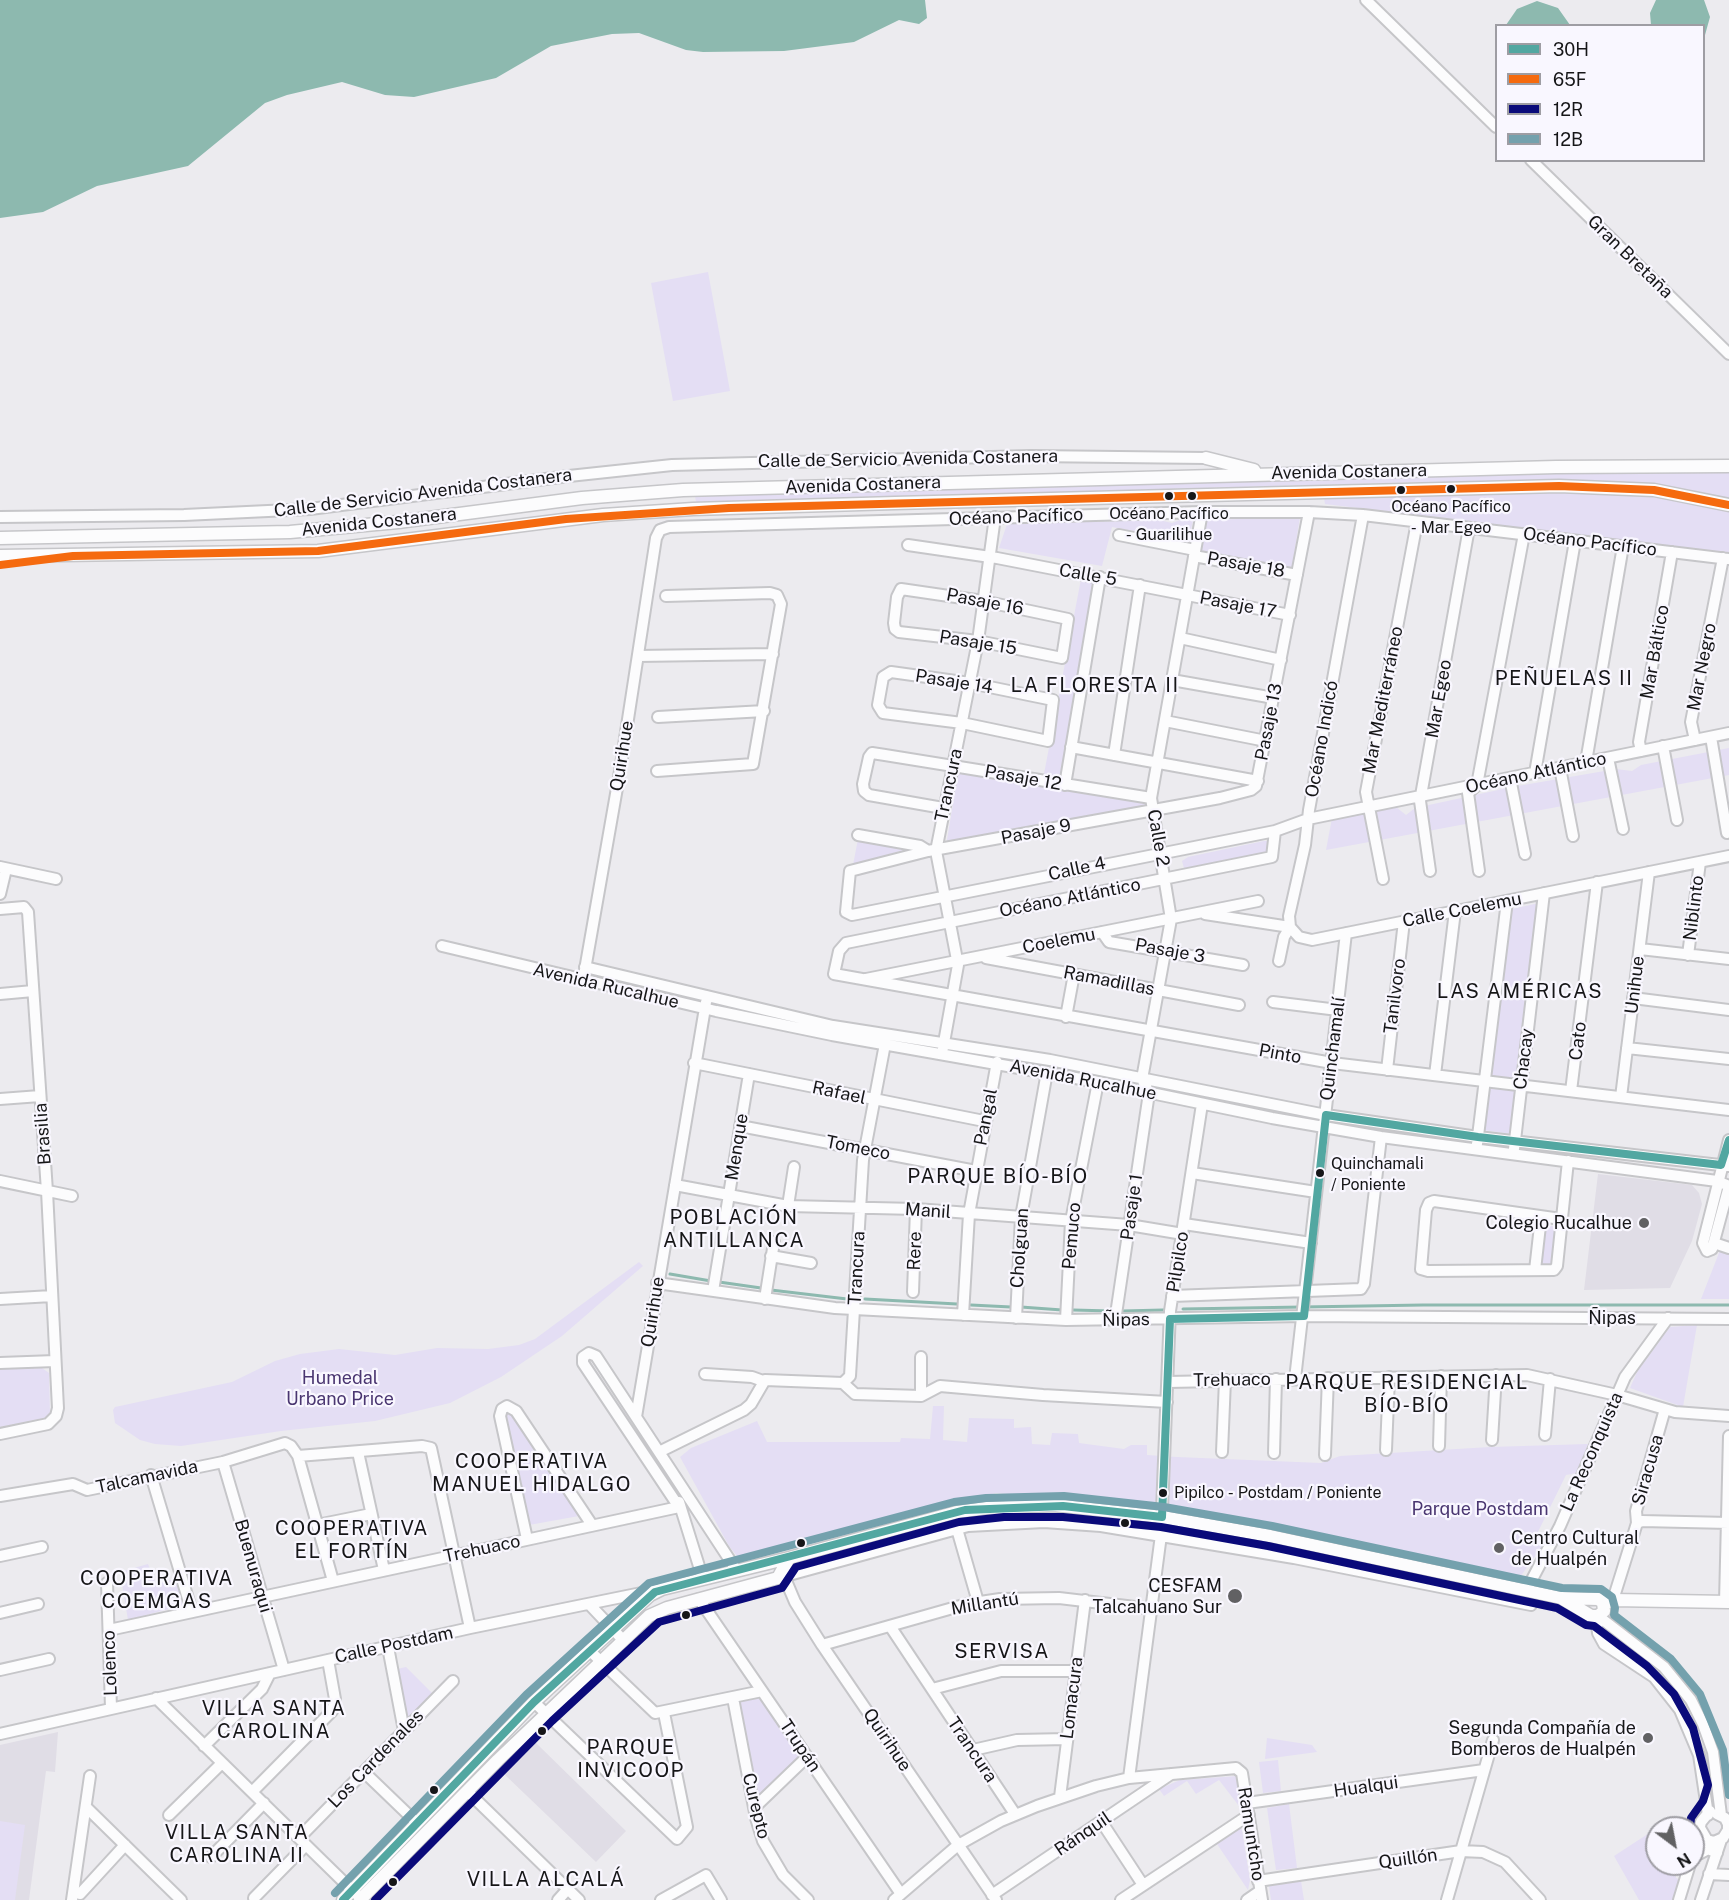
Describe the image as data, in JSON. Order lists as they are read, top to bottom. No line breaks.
{"streets":{"main road":["Avenida Costanera","Calle Postdam"],"street":["Gran Bretaña","Calle de Servicio Avenida Costanera","Océano Pacífico","Pasaje 18","Calle 5","Pasaje 16","Pasaje 17","Pasaje 15","Mar Báltico","Mar Negro","Pasaje 14","Mar Egeo","Mar Mediterráneo","Pasaje 13","Océano Indicó","Quirihue","Océano Atlántico","Pasaje 12","Trancura","Pasaje 9","Calle 2","Calle 4","Niblinto","Calle Coelemu","Coelemu","Pasaje 3","Ramadillas","Unihue","Avenida Rucalhue","Tanilvoro","Cato","Quinchamalí","Pinto","Chacay","Rafael","Pangal","Brasilia","Menque","Tomeco","Pasaje 1","Manil","Pemuco","Cholguan","Rere","Pilpilco","Ñipas","Trehuaco","La Reconquista","Siracusa","Talcamavida","Buenuraqui","Millantú","Lolenco","Lomacura","Trupán","Los Cardenales","Hualqui","Curepto","Ránquil","Ramuntcho","Quillón"]},"crossings":[["Océano Pacífico","Mar Báltico"],["Océano Pacífico","Mar Negro"],["Océano Pacífico","Mar Egeo"],["Océano Pacífico","Mar Mediterráneo"],["Océano Pacífico","Pasaje 13"],["Océano Pacífico","Océano Indicó"],["Océano Pacífico","Quirihue"],["Océano Pacífico","Trancura"],["Océano Pacífico","Calle 2"],["Pasaje 18","Pasaje 13"],["Pasaje 18","Calle 2"],["Calle 5","Pasaje 17"],["Calle 5","Trancura"],["Calle 5","Calle 2"],["Pasaje 16","Pasaje 15"],["Pasaje 16","Trancura"],["Pasaje 17","Pasaje 13"],["Pasaje 17","Calle 2"],["Pasaje 15","Trancura"],["Mar Báltico","Océano Atlántico"],["Mar Negro","Océano Atlántico"],["Pasaje 14","Trancura"],["Mar Egeo","Océano Atlántico"],["Mar Mediterráneo","Océano Atlántico"],["Pasaje 13","Pasaje 9"],["Pasaje 13","Calle 2"],["Océano Indicó","Océano Atlántico"],["Océano Indicó","Calle 4"],["Océano Indicó","Calle Coelemu"],["Quirihue","Avenida Rucalhue"],["Quirihue","Rafael"],["Quirihue","Manil"],["Quirihue","Ñipas"],["Quirihue","Millantú"],["Quirihue","Ránquil"],["Océano Atlántico","Trancura"],["Océano Atlántico","Calle 2"],["Océano Atlántico","Calle 4"],["Océano Atlántico","Pinto"],["Pasaje 12","Trancura"],["Pasaje 12","Calle 2"],["Trancura","Pasaje 9"],["Trancura","Calle 4"],["Trancura","Coelemu"],["Trancura","Avenida Rucalhue"],["Trancura","Pinto"],["Trancura","Rafael"],["Trancura","Tomeco"],["Trancura","Manil"],["Trancura","Ñipas"],["Trancura","Millantú"],["Pasaje 9","Calle 2"],["Pasaje 9","Calle 4"],["Calle 2","Calle 4"],["Calle 2","Coelemu"],["Calle 2","Pasaje 3"],["Calle 2","Ramadillas"],["Calle 2","Avenida Rucalhue"],["Calle 2","Pinto"],["Niblinto","Calle Coelemu"],["Calle Coelemu","Coelemu"],["Calle Coelemu","Unihue"],["Calle Coelemu","Tanilvoro"],["Calle Coelemu","Cato"],["Calle Coelemu","Quinchamalí"],["Calle Coelemu","Chacay"],["Coelemu","Pasaje 3"],["Coelemu","Ramadillas"],["Coelemu","Pinto"],["Unihue","Pinto"],["Avenida Rucalhue","Quinchamalí"],["Avenida Rucalhue","Chacay"],["Avenida Rucalhue","Pangal"],["Avenida Rucalhue","Pasaje 1"],["Avenida Rucalhue","Pemuco"],["Avenida Rucalhue","Cholguan"],["Avenida Rucalhue","Pilpilco"],["Avenida Rucalhue","Ñipas"],["Tanilvoro","Pinto"],["Cato","Pinto"],["Quinchamalí","Pinto"],["Quinchamalí","Manil"],["Quinchamalí","Ñipas"],["Quinchamalí","Trehuaco"],["Pinto","Chacay"],["Rafael","Pangal"],["Rafael","Menque"],["Pangal","Tomeco"],["Pangal","Manil"],["Pangal","Ñipas"],["Menque","Tomeco"],["Menque","Manil"],["Menque","Ñipas"],["Pasaje 1","Manil"],["Pasaje 1","Ñipas"],["Manil","Pemuco"],["Manil","Cholguan"],["Manil","Rere"],["Manil","Pilpilco"],["Pemuco","Ñipas"],["Cholguan","Ñipas"],["Pilpilco","Ñipas"],["Pilpilco","Trehuaco"],["Pilpilco","Millantú"],["Pilpilco","Calle Postdam"],["Ñipas","La Reconquista"],["Trehuaco","La Reconquista"],["Trehuaco","Siracusa"],["Trehuaco","Buenuraqui"],["Trehuaco","Lolenco"],["La Reconquista","Calle Postdam"],["Talcamavida","Buenuraqui"],["Buenuraqui","Calle Postdam"],["Millantú","Lomacura"],["Calle Postdam","Lolenco"],["Hualqui","Ramuntcho"],["Ránquil","Ramuntcho"],["Ramuntcho","Quillón"]],"districts":["PEÑUELAS II","LA FLORESTA II","LAS AMÉRICAS","PARQUE BÍO-BÍO","POBLACIÓN ANTILLANCA","PARQUE RESIDENCIAL BÍO-BÍO","COOPERATIVA MANUEL HIDALGO","COOPERATIVA EL FORTÍN","COOPERATIVA COEMGAS","SERVISA","VILLA SANTA CAROLINA","PARQUE INVICOOP","VILLA SANTA CAROLINA II","VILLA ALCALÁ"],"parks":["Humedal Urbano Price","Parque Postdam"],"places":["Océano Pacífico - Mar Egeo","Océano Pacífico - Guarilihue","Quinchamali / Poniente","Colegio Rucalhue","Pipilco - Postdam / Poniente","Centro Cultural de Hualpén","CESFAM Talcahuano Sur","Segunda Compañía de Bomberos de Hualpén"],"lines":["transit line 65F","transit line 30H","transit line 12B","transit line 12R"],"legend":["30H","65F","12R","12B"],"north":"bottom right"}
